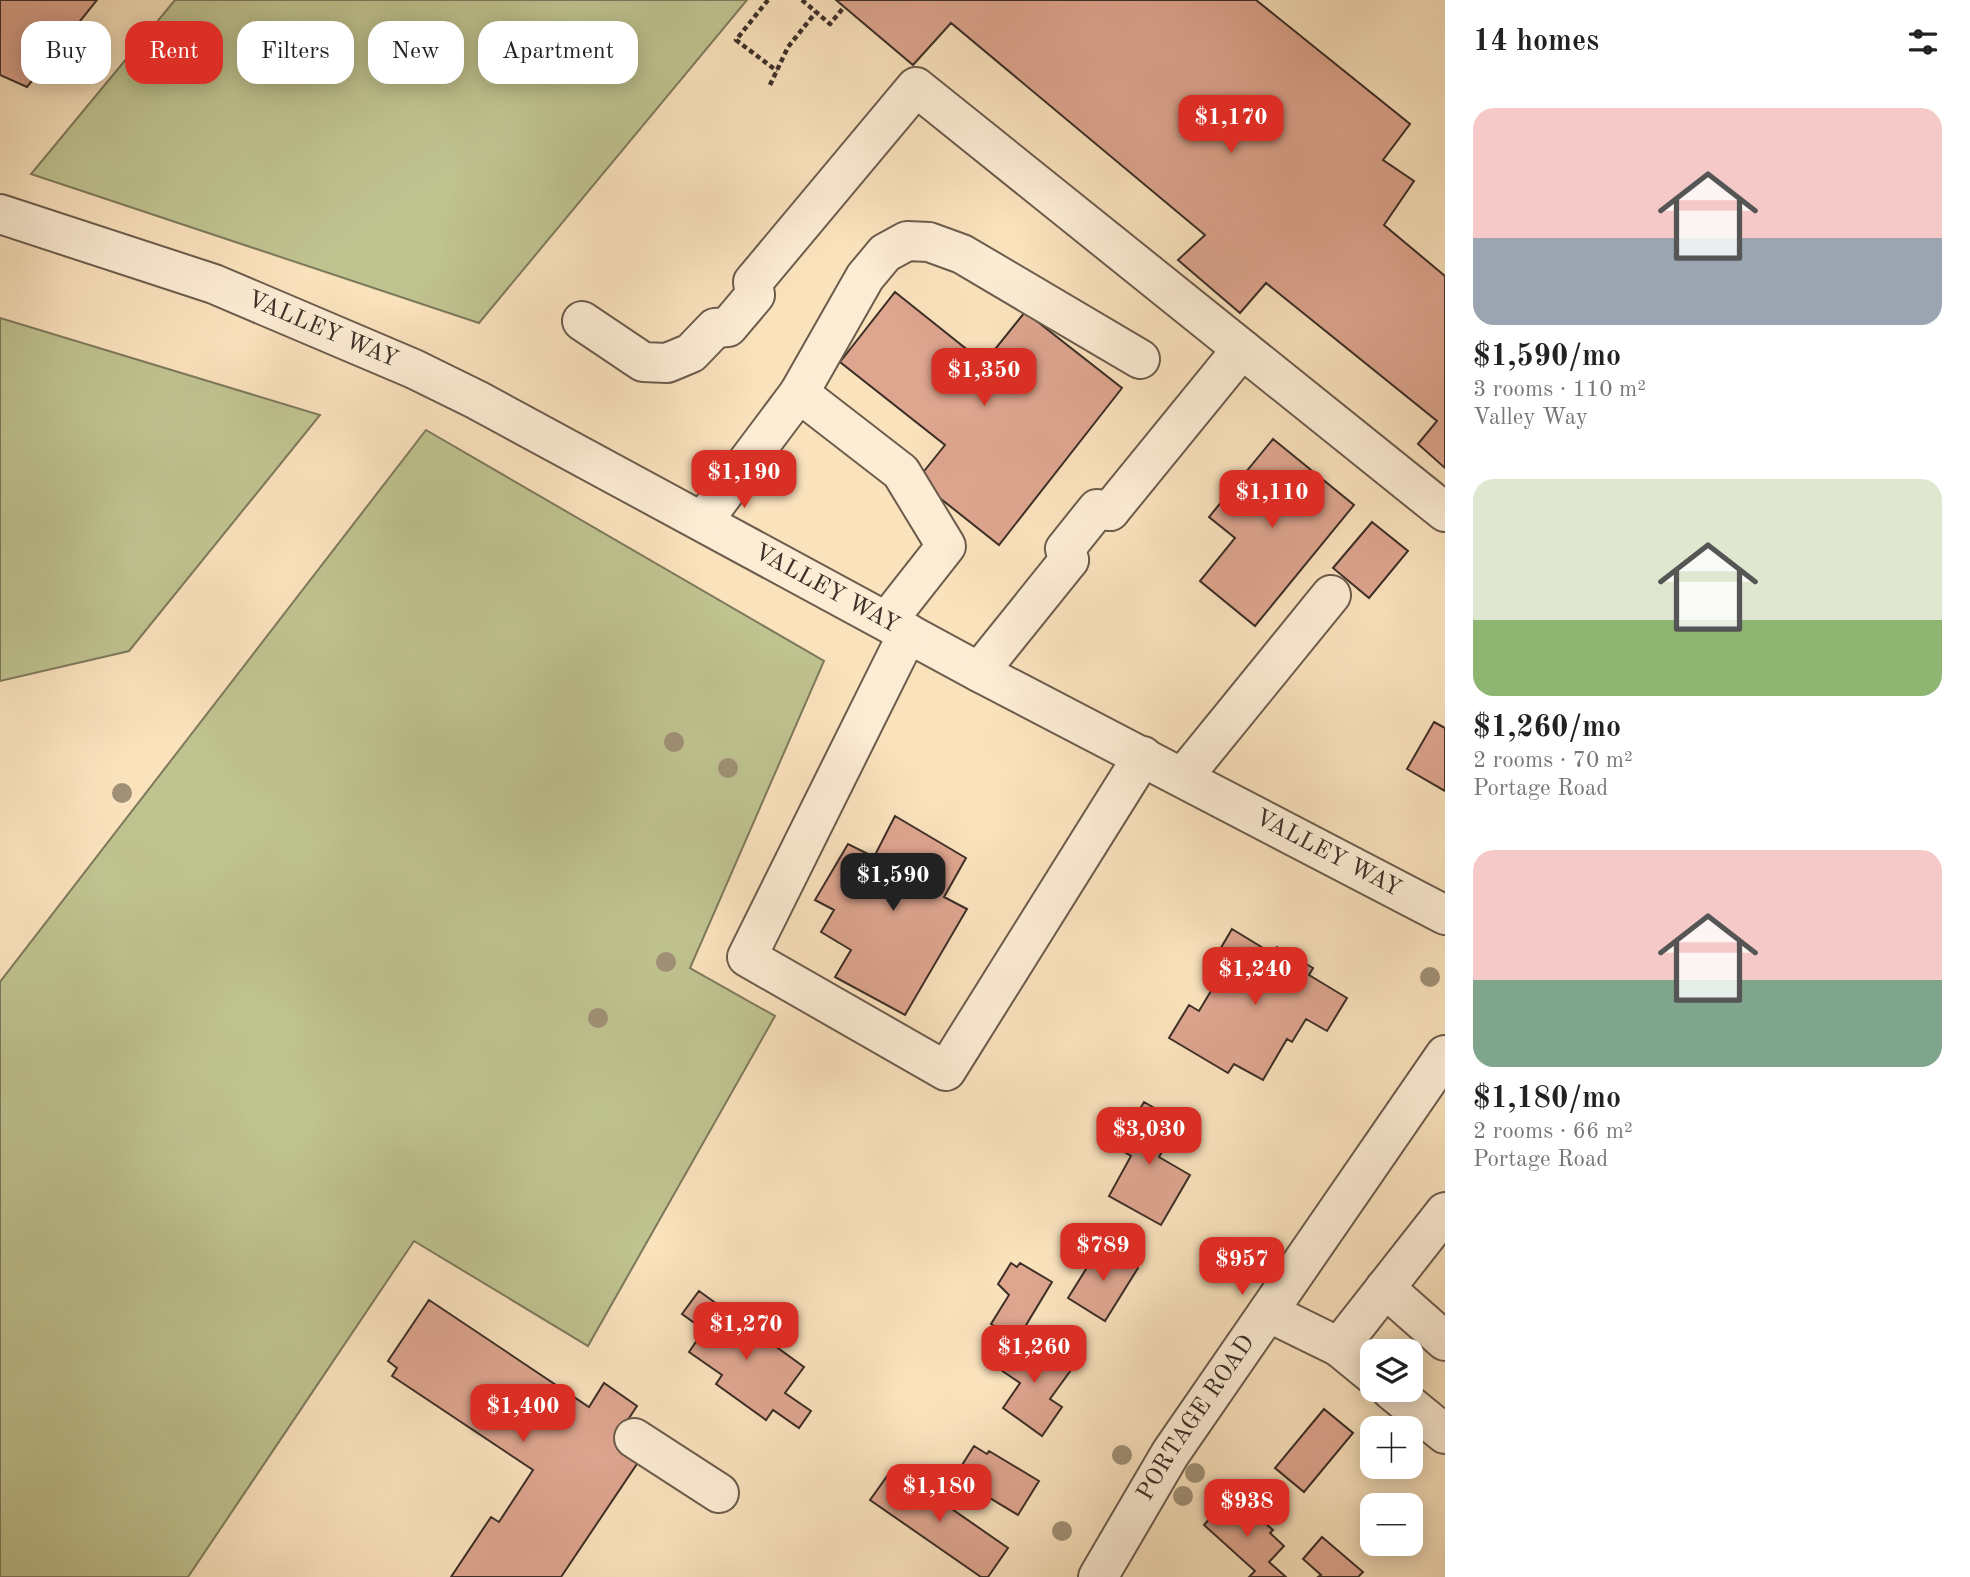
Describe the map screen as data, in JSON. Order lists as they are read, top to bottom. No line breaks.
{"streets":{"street":["VALLEY WAY","PORTAGE ROAD"]},"page":{"heading":"14 homes","chip":["Buy","Rent","Filters","New","Apartment"],"list":[{"name":"$1,590/mo","note":"3 rooms · 110 m² · Valley Way"},{"name":"$1,260/mo","note":"2 rooms · 70 m² · Portage Road"},{"name":"$1,180/mo","note":"2 rooms · 66 m² · Portage Road"}],"price":["$1,170","$1,350","$1,190","$1,110","$1,590","$1,240","$3,030","$789","$957","$1,270","$1,260","$1,400","$1,180","$938"],"map_buttons":["+","−"]}}
